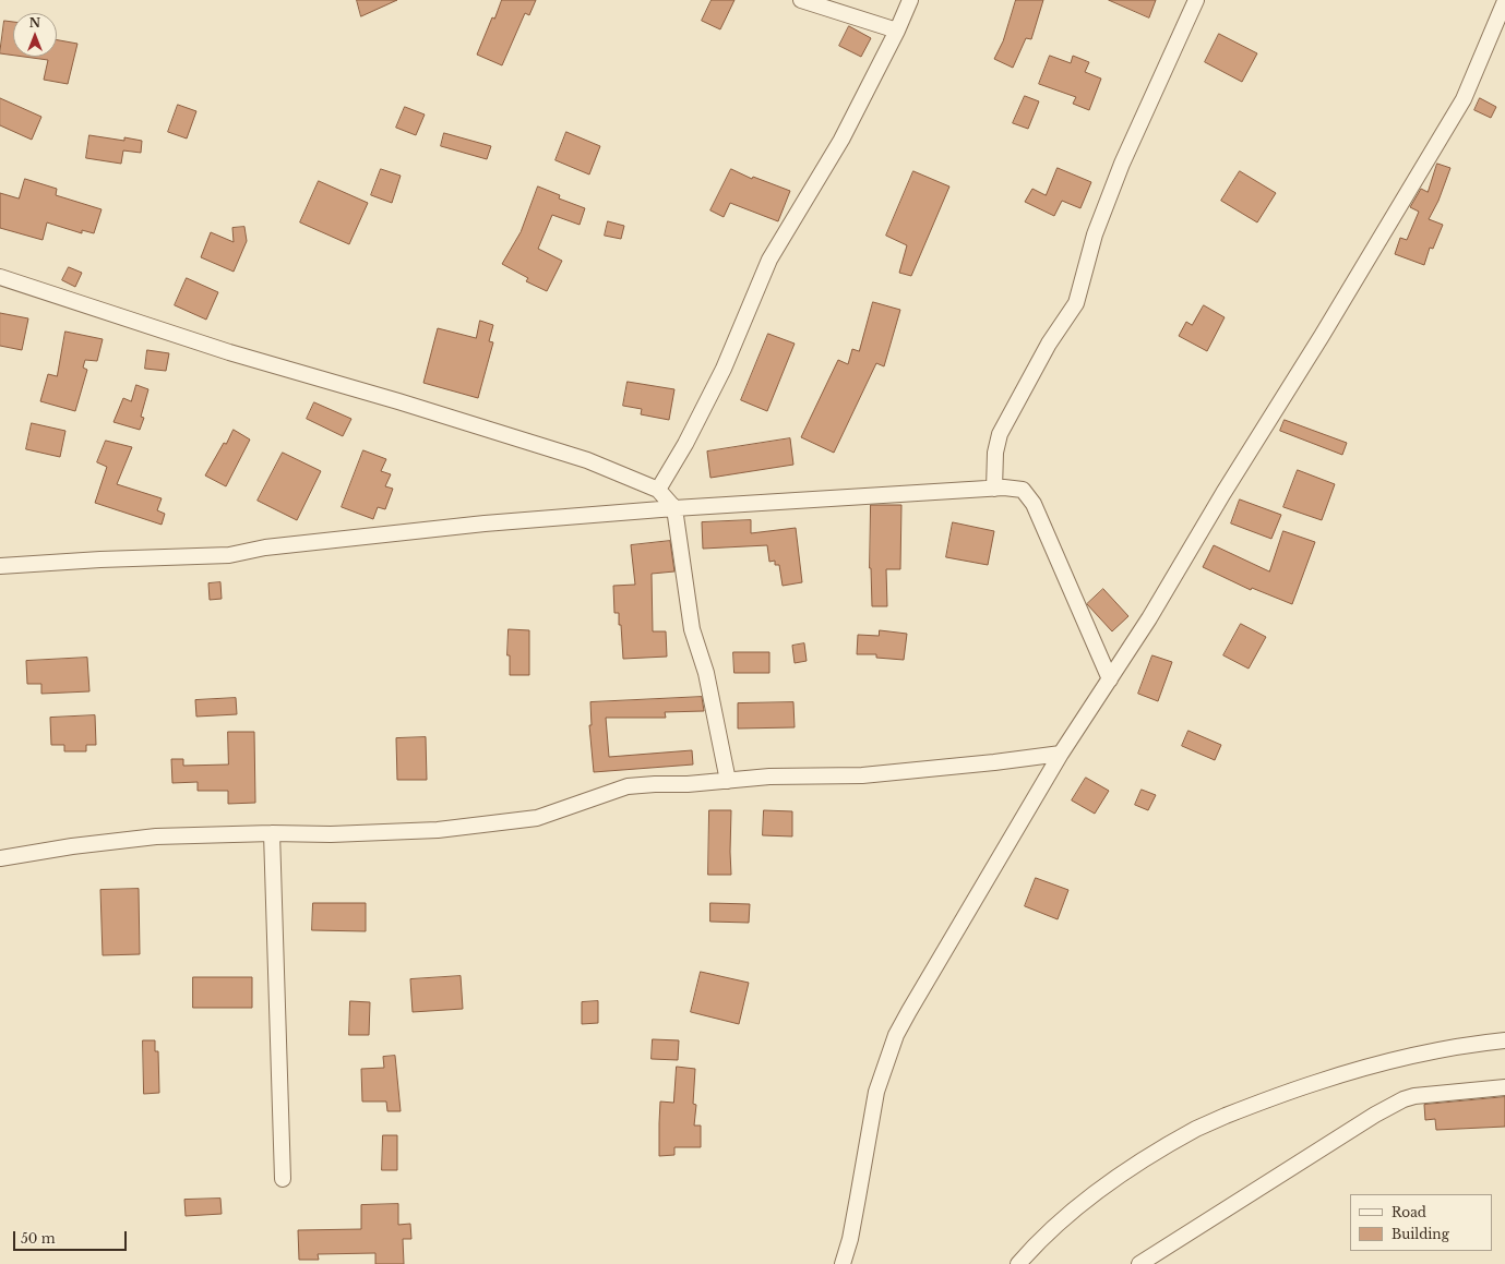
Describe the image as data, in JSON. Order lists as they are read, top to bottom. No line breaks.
{"legend":["Road","Building"],"scale_bar":"50 m","north":"top"}
